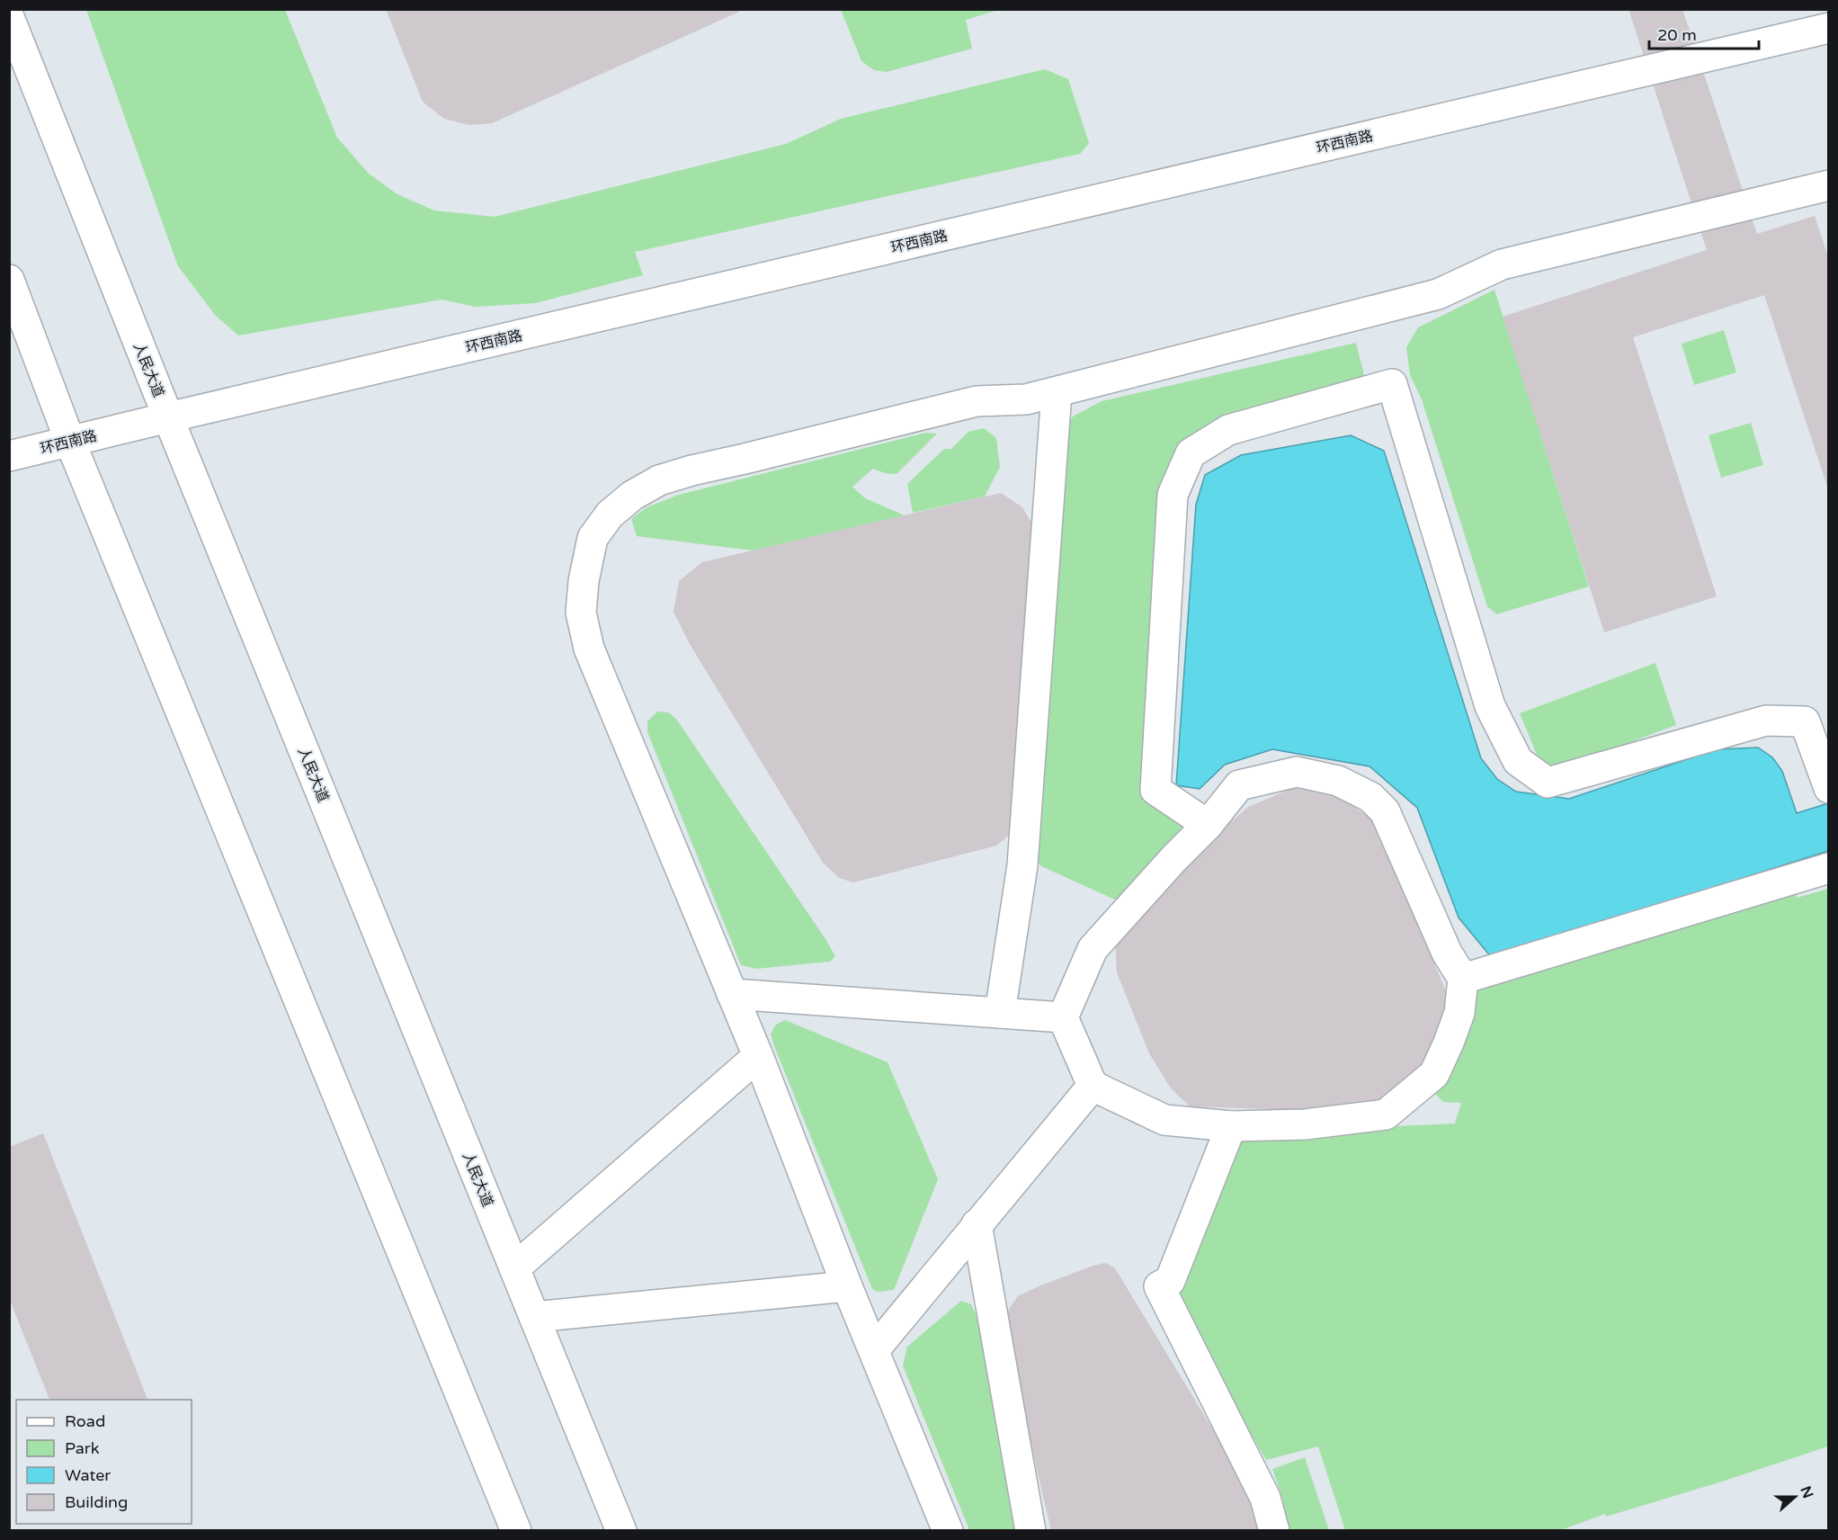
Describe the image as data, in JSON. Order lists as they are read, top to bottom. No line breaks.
{"streets":{"main road":["环西南路","人民大道"]},"crossings":[["环西南路","人民大道"]],"legend":["Road","Park","Water","Building"],"scale_bar":"20 m","north":"right"}
